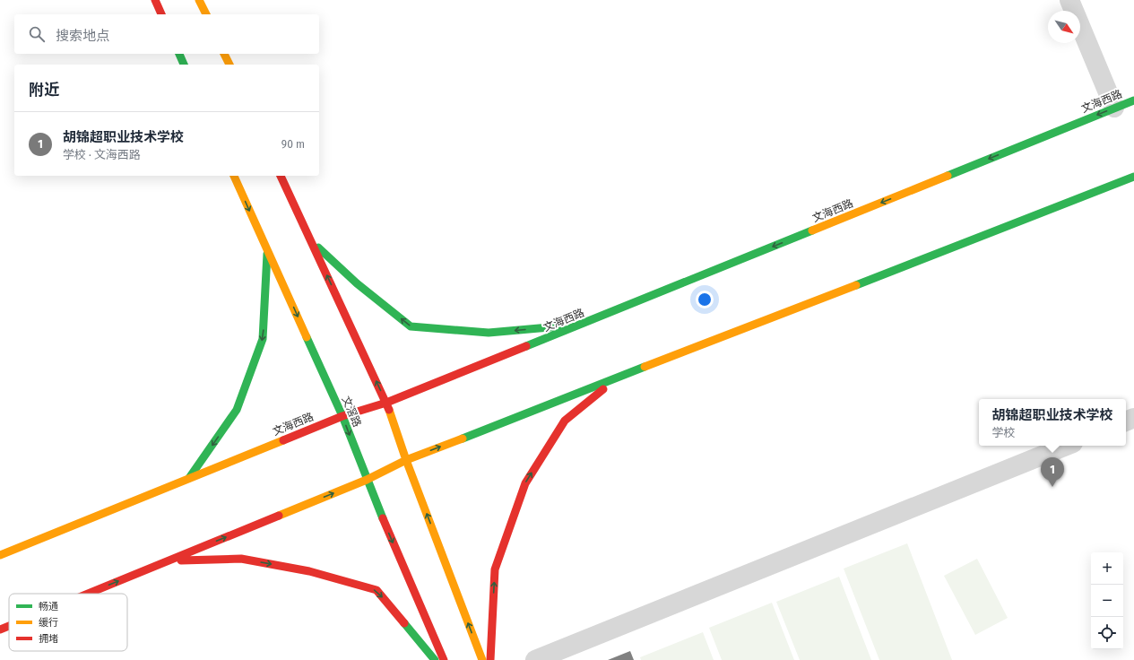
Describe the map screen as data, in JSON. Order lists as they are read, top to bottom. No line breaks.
{"streets":{"main road":["文海西路","文滘路"]},"crossings":[["文海西路","文滘路"]],"legend":["畅通","缓行","拥堵"],"north":"bottom right","page":{"search":"搜索地点","heading":"附近","list":[{"mark":"1","name":"胡锦超职业技术学校","note":"学校 · 文海西路","value":"90 m"}],"popup":["胡锦超职业技术学校","学校"],"pins":"1","map_buttons":["+","−"]}}
